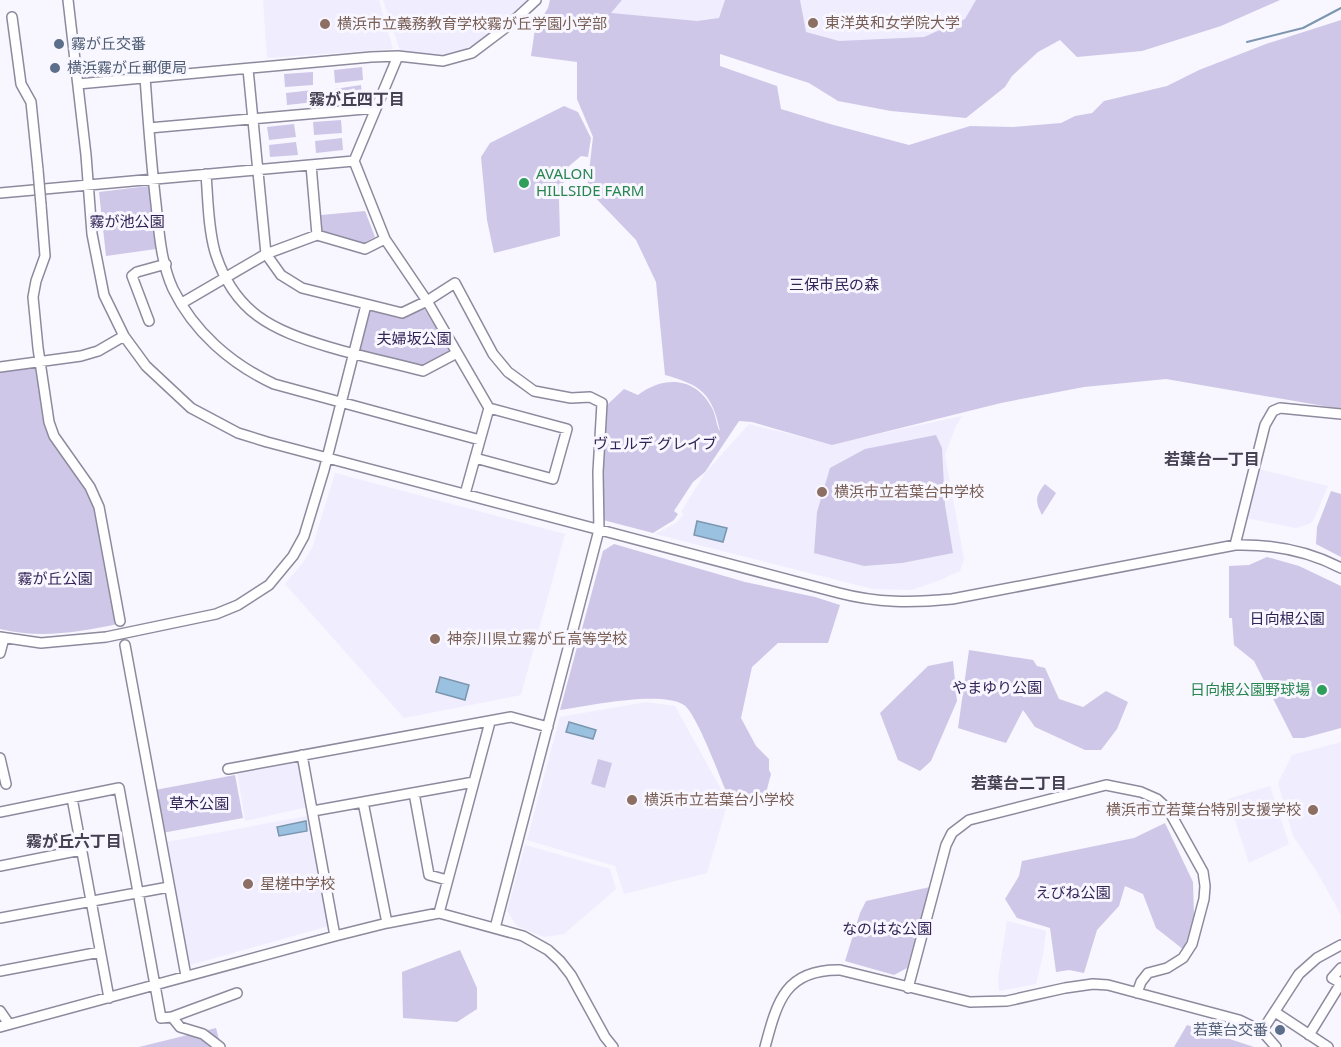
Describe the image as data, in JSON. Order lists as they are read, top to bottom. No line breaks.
{"districts":["霧が丘四丁目","若葉台一丁目","若葉台二丁目","霧が丘六丁目"],"parks":["霧が池公園","三保市民の森","夫婦坂公園","ヴェルデ グレイブ","霧が丘公園","日向根公園","やまゆり公園","草木公園","えびね公園","なのはな公園"],"places":["東洋英和女学院大学","横浜市立義務教育学校霧が丘学園小学部","霧が丘交番","横浜霧が丘郵便局","AVALON HILLSIDE FARM","横浜市立若葉台中学校","神奈川県立霧が丘高等学校","日向根公園野球場","横浜市立若葉台小学校","横浜市立若葉台特別支援学校","星槎中学校","若葉台交番"]}
